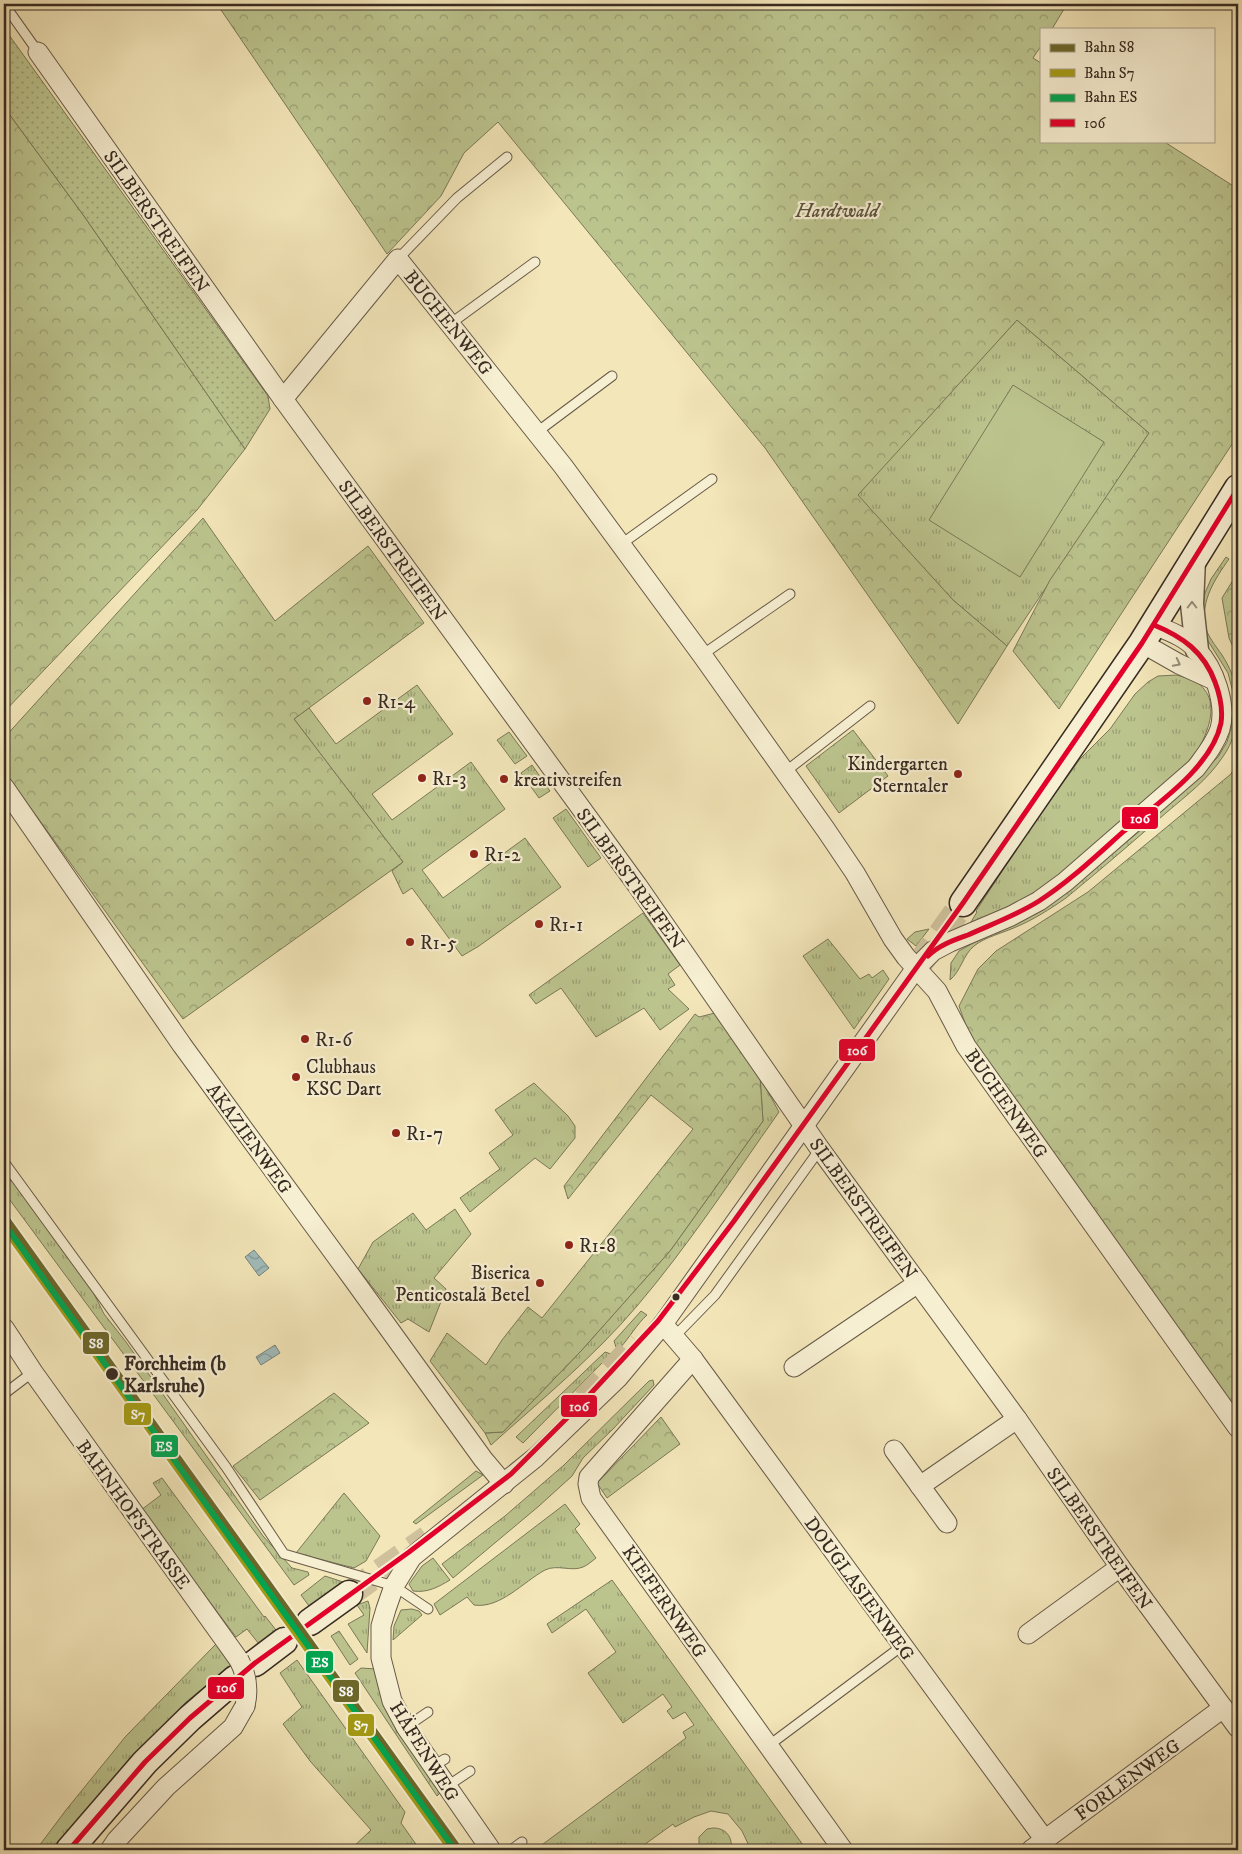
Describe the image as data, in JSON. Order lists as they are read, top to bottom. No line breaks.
{"streets":{"street":["SILBERSTREIFEN","BUCHENWEG","AKAZIENWEG","BAHNHOFSTRASSE","DOUGLASIENWEG","KIEFERNWEG","HÄFENWEG","FORLENWEG"]},"crossings":[["SILBERSTREIFEN","HÄFENWEG"],["SILBERSTREIFEN","FORLENWEG"],["BUCHENWEG","HÄFENWEG"],["AKAZIENWEG","HÄFENWEG"],["DOUGLASIENWEG","KIEFERNWEG"],["DOUGLASIENWEG","HÄFENWEG"],["DOUGLASIENWEG","FORLENWEG"]],"parks":["Hardtwald"],"places":["R1-4","Kindergarten Sterntaler","R1-3","kreativstreifen","R1-2","R1-1","R1-5","R1-6","Clubhaus KSC Dart","R1-7","R1-8","Biserica Penticostală Betel","Forchheim (b Karlsruhe)"],"lines":["transit line 106","rail line S8","rail line S7","rail line ES"],"legend":["Bahn S8","Bahn S7","Bahn ES","106"]}
